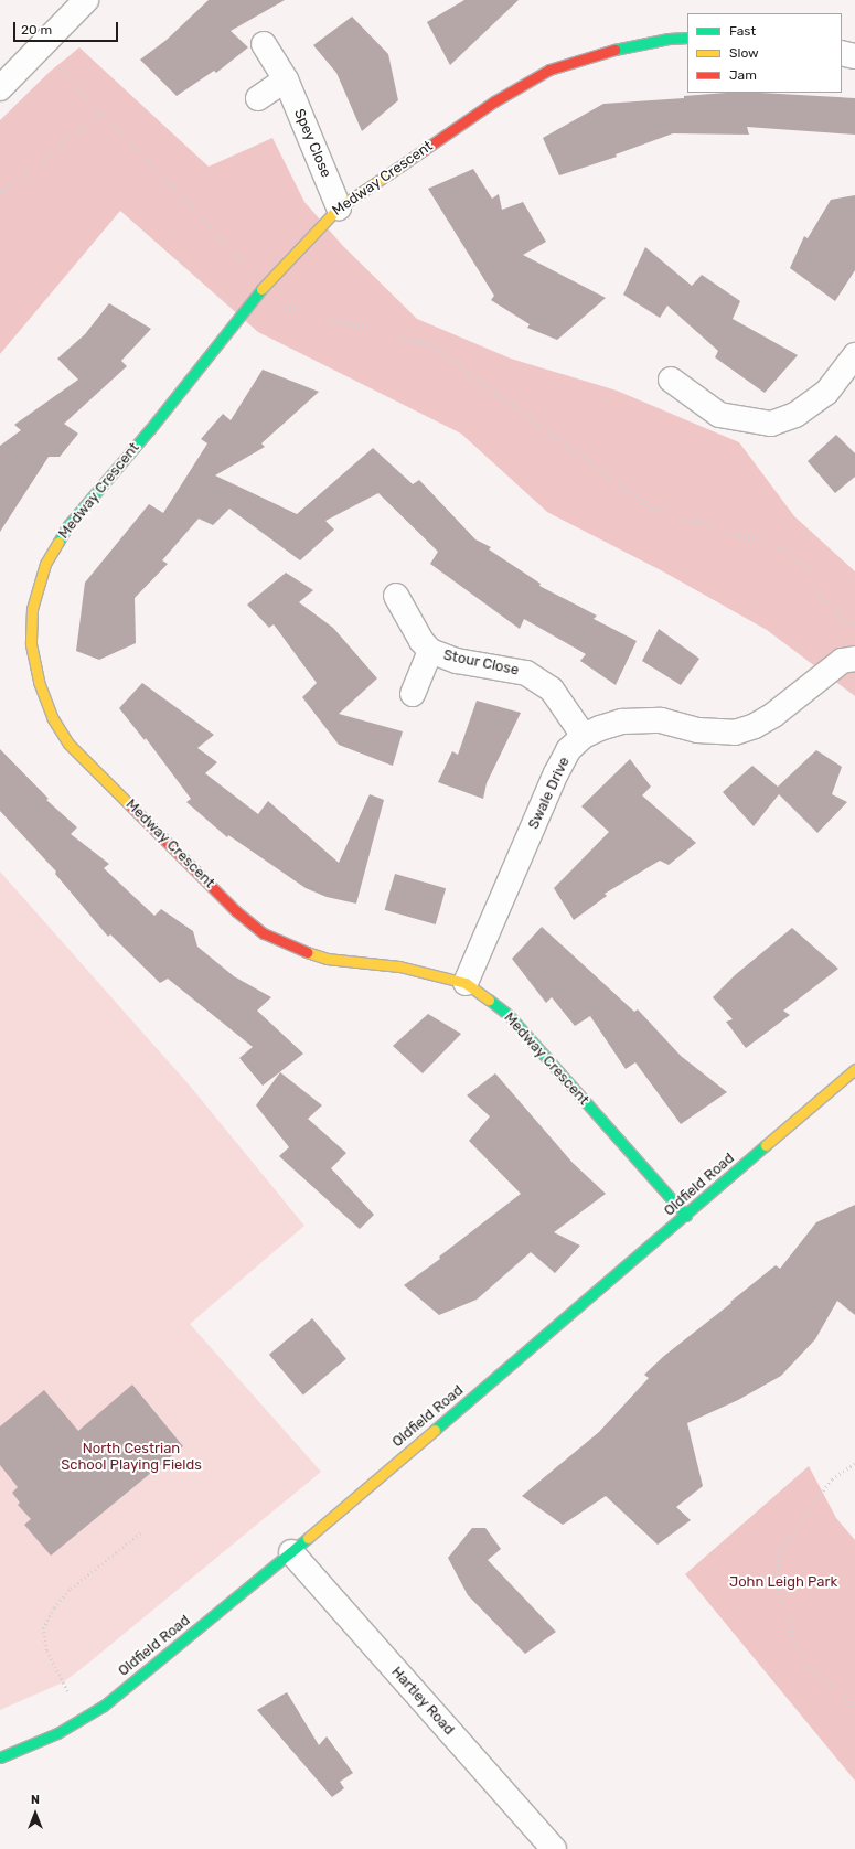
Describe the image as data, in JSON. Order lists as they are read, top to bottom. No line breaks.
{"streets":{"street":["Spey Close","Medway Crescent","Stour Close","Swale Drive","Oldfield Road","Hartley Road"]},"crossings":[["Spey Close","Medway Crescent"],["Medway Crescent","Swale Drive"],["Medway Crescent","Oldfield Road"],["Stour Close","Swale Drive"],["Oldfield Road","Hartley Road"]],"parks":["North Cestrian School Playing Fields","John Leigh Park"],"legend":["Fast","Slow","Jam"],"scale_bar":"20 m","north":"top"}
